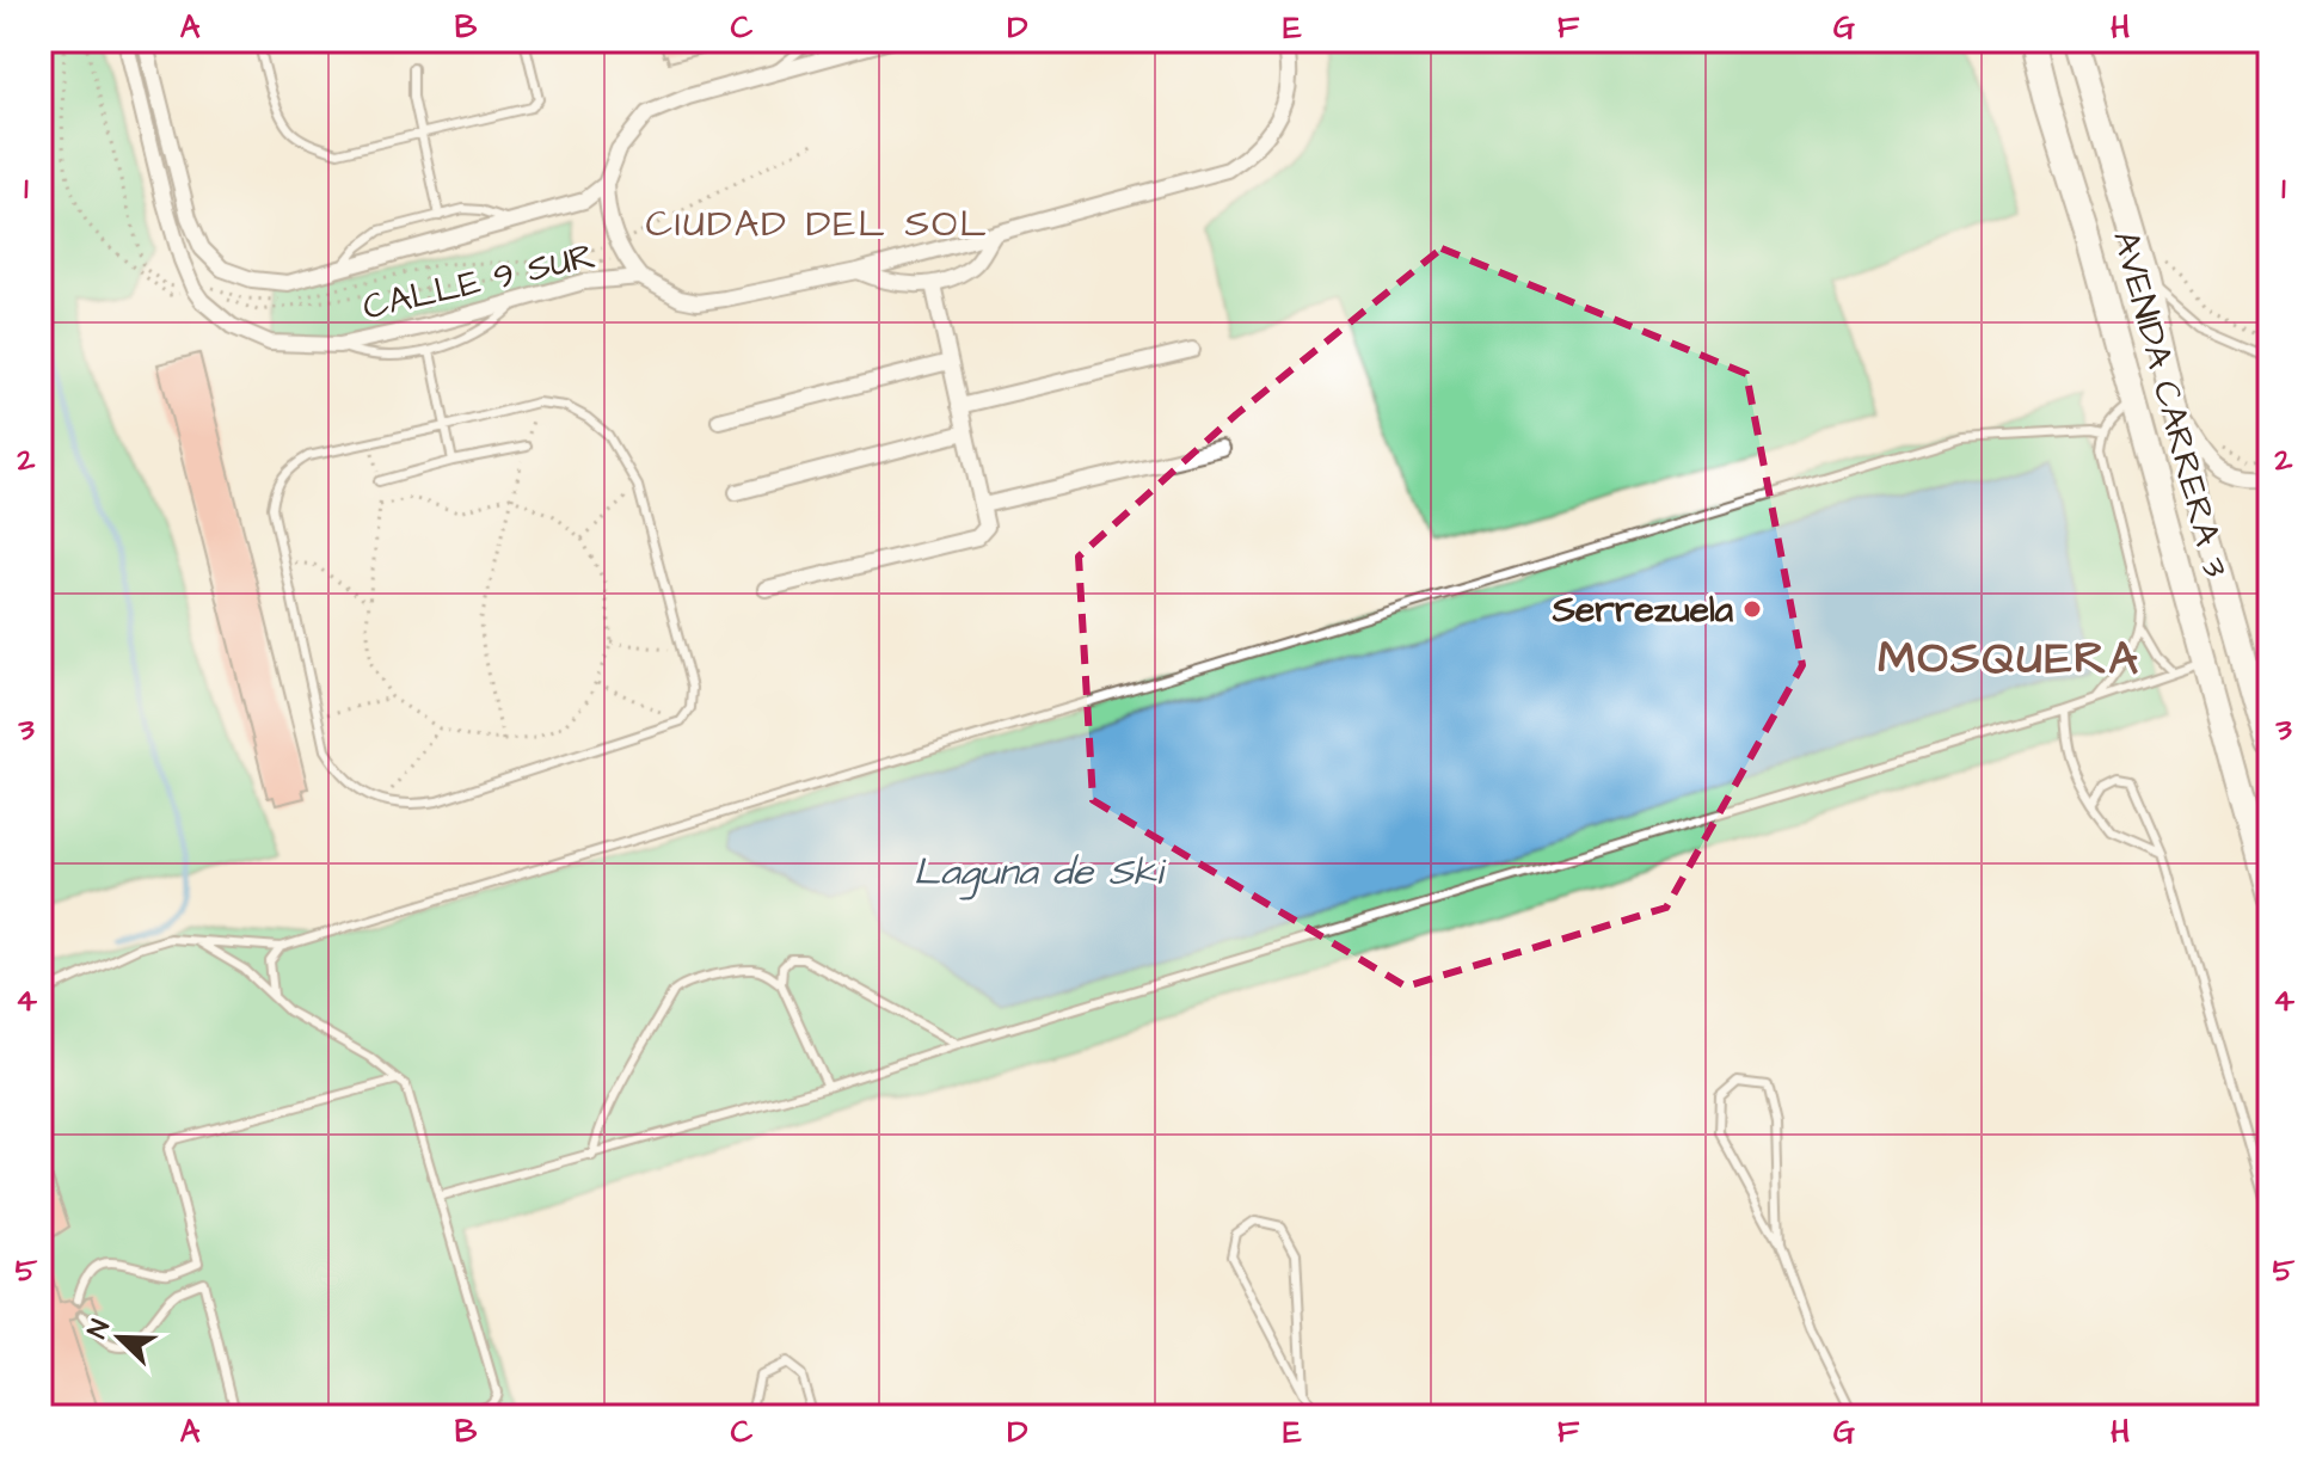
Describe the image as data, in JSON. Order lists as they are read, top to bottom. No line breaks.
{"streets":{"main road":["AVENIDA CARRERA 3"],"street":["CALLE 9 SUR"]},"districts":["CIUDAD DEL SOL","MOSQUERA"],"water":["Laguna de Ski"],"places":["Serrezuela"],"north":"top left","grid":{"columns":["A","B","C","D","E","F","G","H"],"rows":["1","2","3","4","5"]}}
